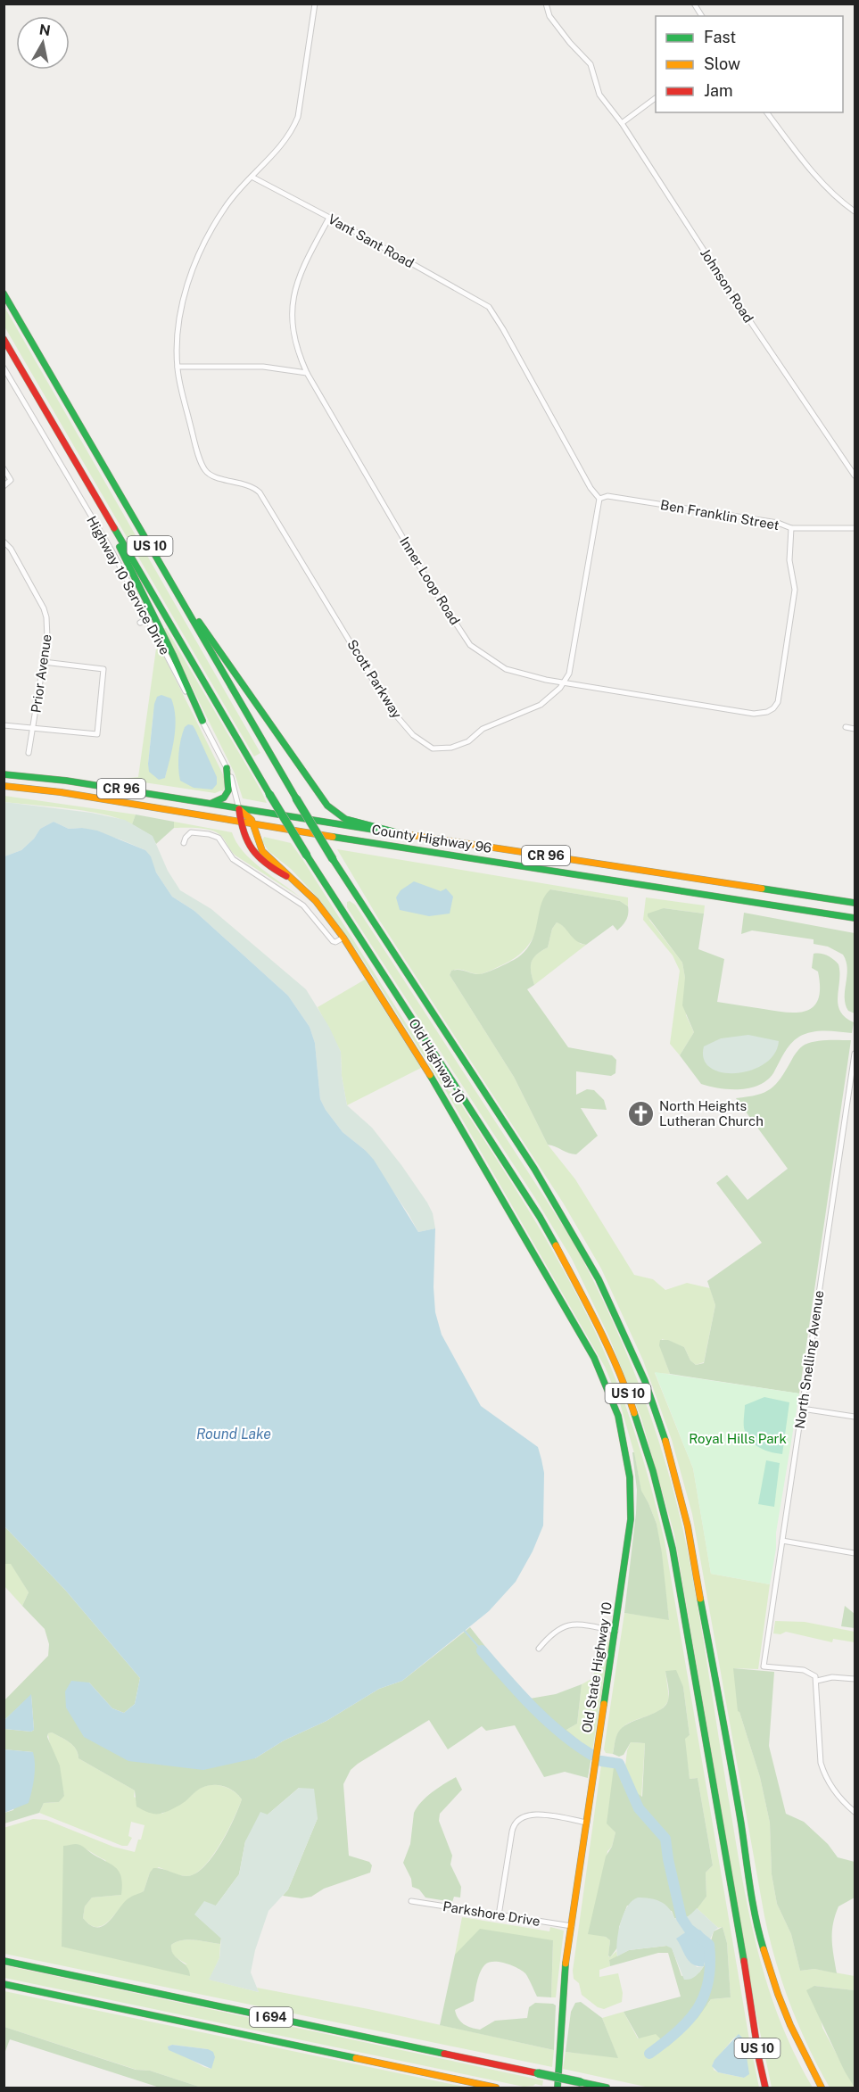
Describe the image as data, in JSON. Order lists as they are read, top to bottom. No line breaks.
{"streets":{"main road":["US 10","CR 96","County Highway 96","Old Highway 10","Old State Highway 10","I 694"],"street":["Vant Sant Road","Johnson Road","Ben Franklin Street","Inner Loop Road","Highway 10 Service Drive","Prior Avenue","Scott Parkway","North Snelling Avenue","Parkshore Drive"]},"crossings":[["Vant Sant Road","Ben Franklin Street"],["Vant Sant Road","Inner Loop Road"],["Ben Franklin Street","Inner Loop Road"],["Inner Loop Road","Scott Parkway"],["Highway 10 Service Drive","County Highway 96"],["Highway 10 Service Drive","Old Highway 10"],["County Highway 96","Old Highway 10"],["Old Highway 10","Old State Highway 10"],["Old State Highway 10","Parkshore Drive"]],"water":["Round Lake"],"parks":["Royal Hills Park"],"places":{"church":["North Heights Lutheran Church"]},"legend":["Fast","Slow","Jam"],"north":"top"}
